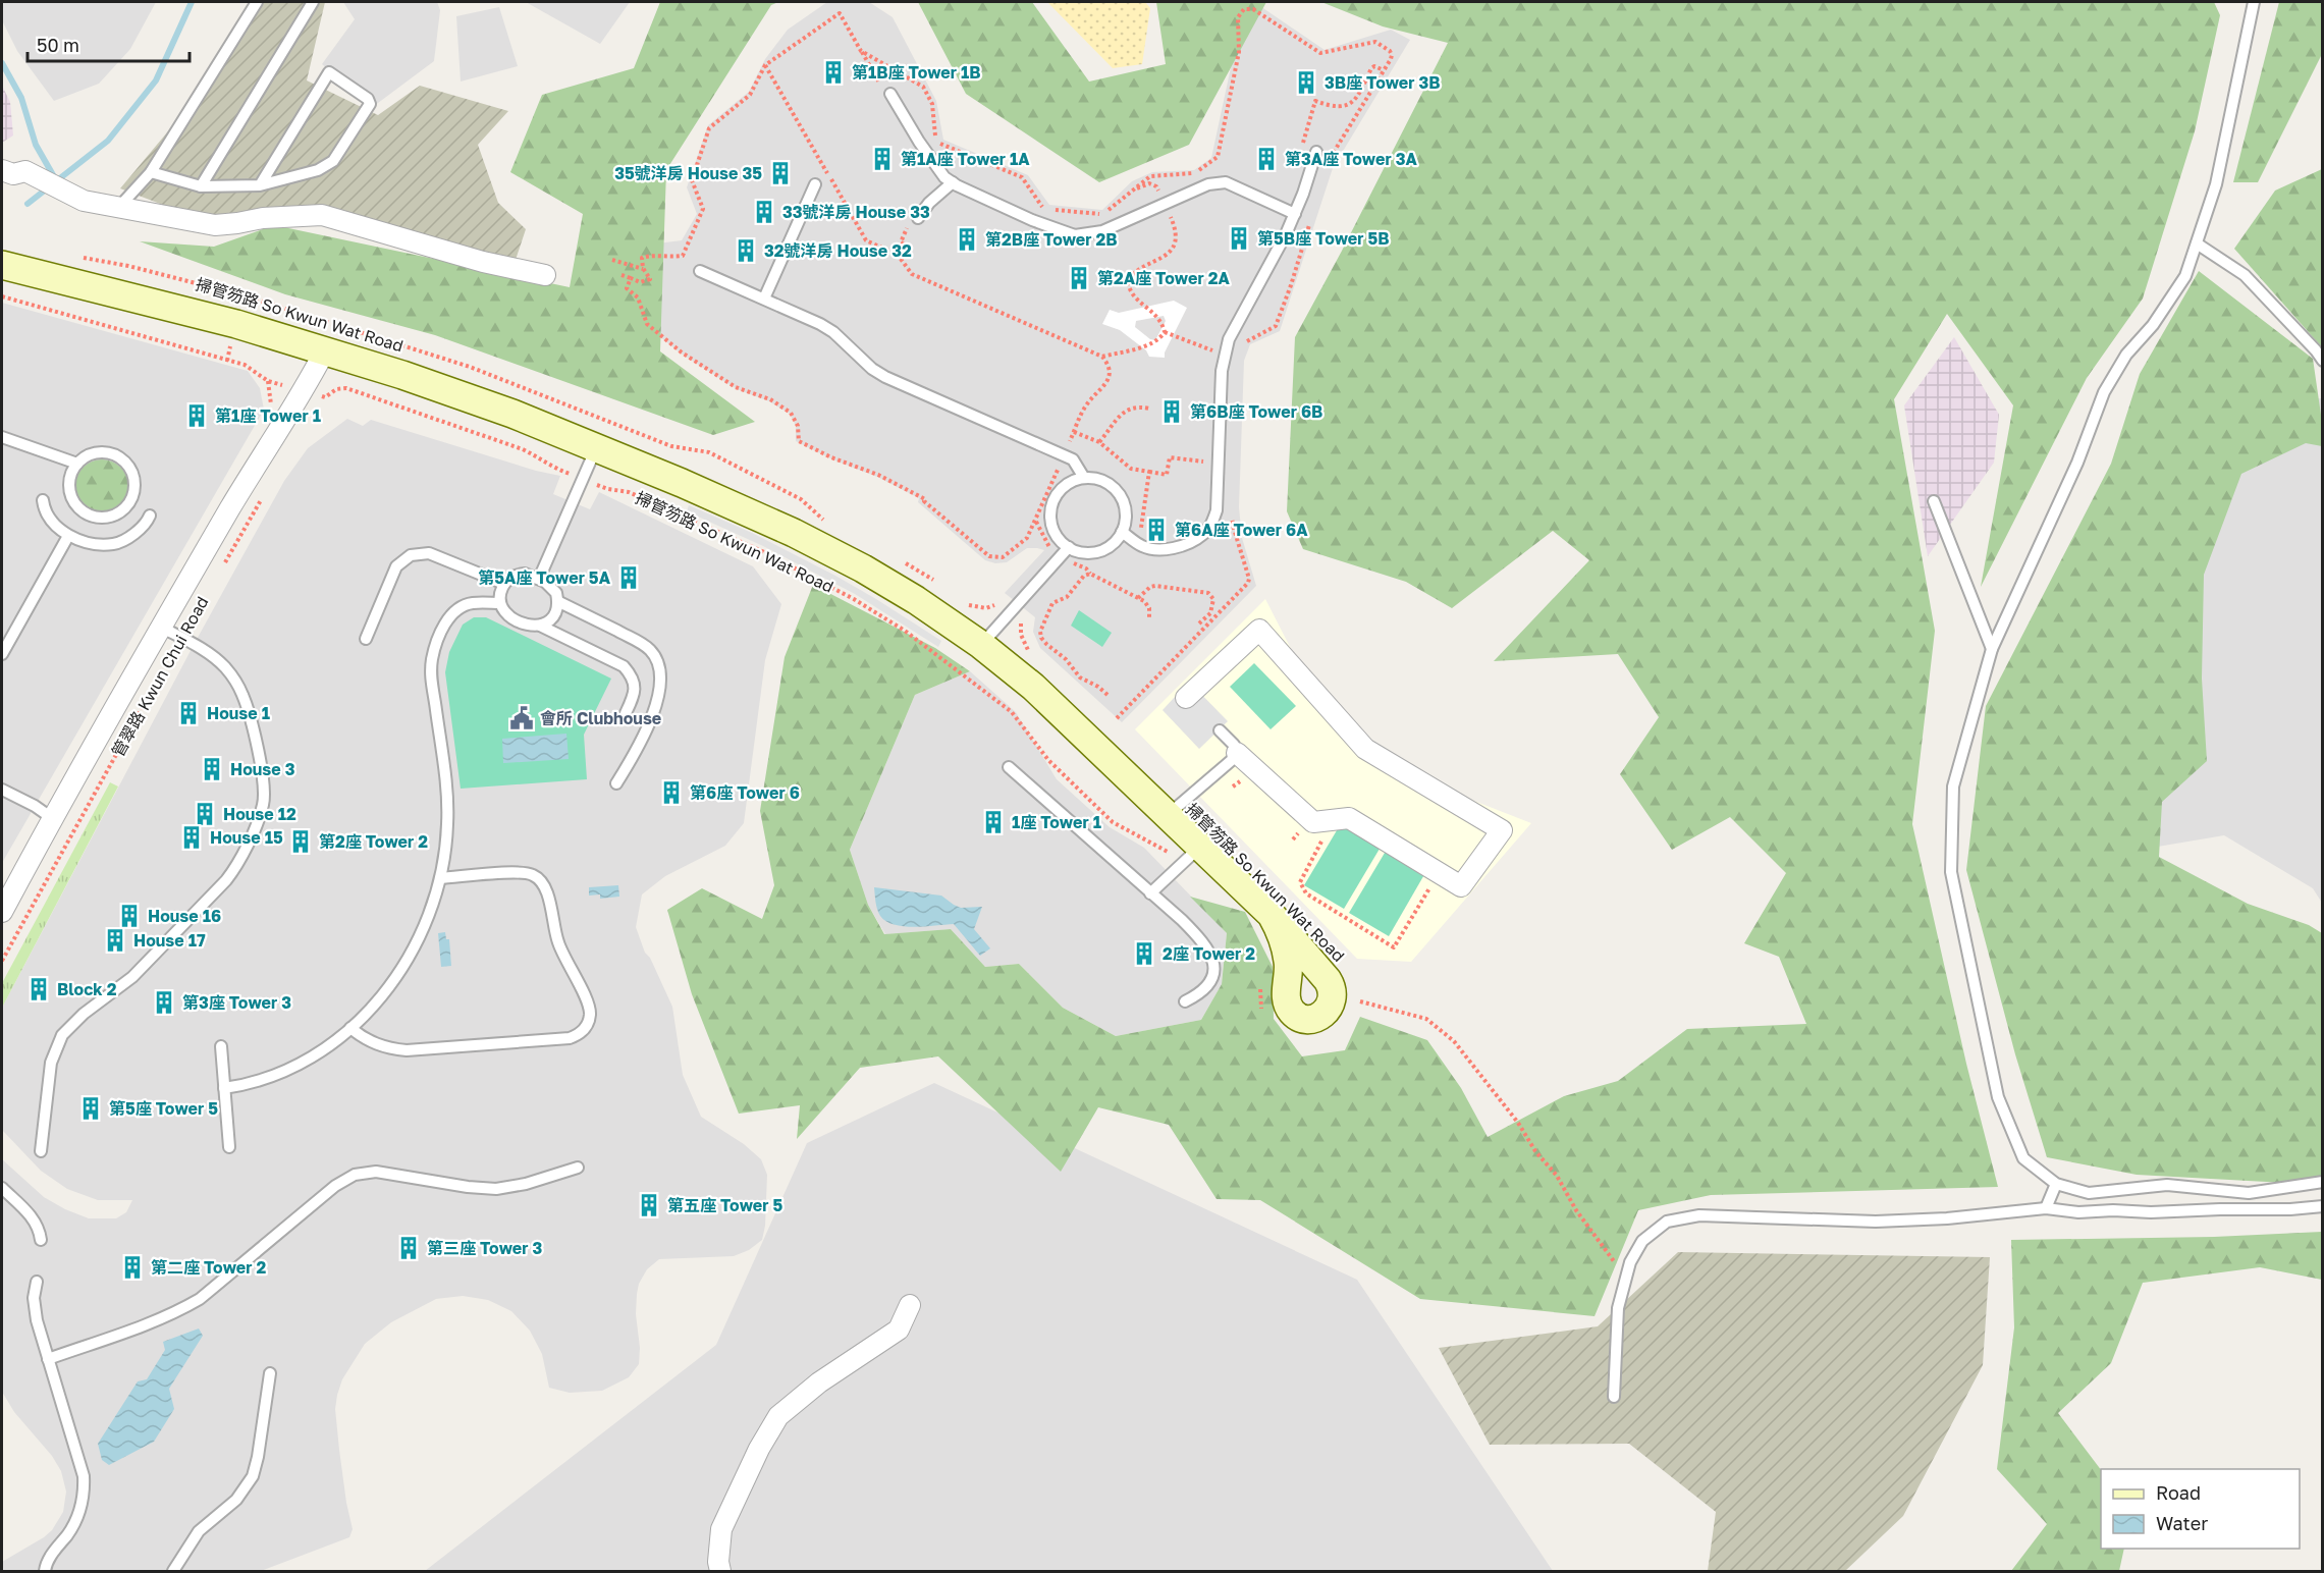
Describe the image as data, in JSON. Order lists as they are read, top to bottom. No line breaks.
{"streets":{"street":["掃管笏路 So Kwun Wat Road","管翠路 Kwun Chui Road"]},"crossings":[["掃管笏路 So Kwun Wat Road","管翠路 Kwun Chui Road"]],"places":{"building":["第1B座 Tower 1B","3B座 Tower 3B","第1A座 Tower 1A","第3A座 Tower 3A","35號洋房 House 35","33號洋房 House 33","第5B座 Tower 5B","第2B座 Tower 2B","32號洋房 House 32","第2A座 Tower 2A","第6B座 Tower 6B","第1座 Tower 1","第6A座 Tower 6A","第5A座 Tower 5A","House 1","House 3","第6座 Tower 6","House 12","1座 Tower 1","House 15","第2座 Tower 2","House 16","House 17","2座 Tower 2","Block 2","第3座 Tower 3","第5座 Tower 5","第五座 Tower 5","第三座 Tower 3","第二座 Tower 2"],"public building":["會所 Clubhouse"]},"legend":["Road","Water"],"scale_bar":"50 m"}
